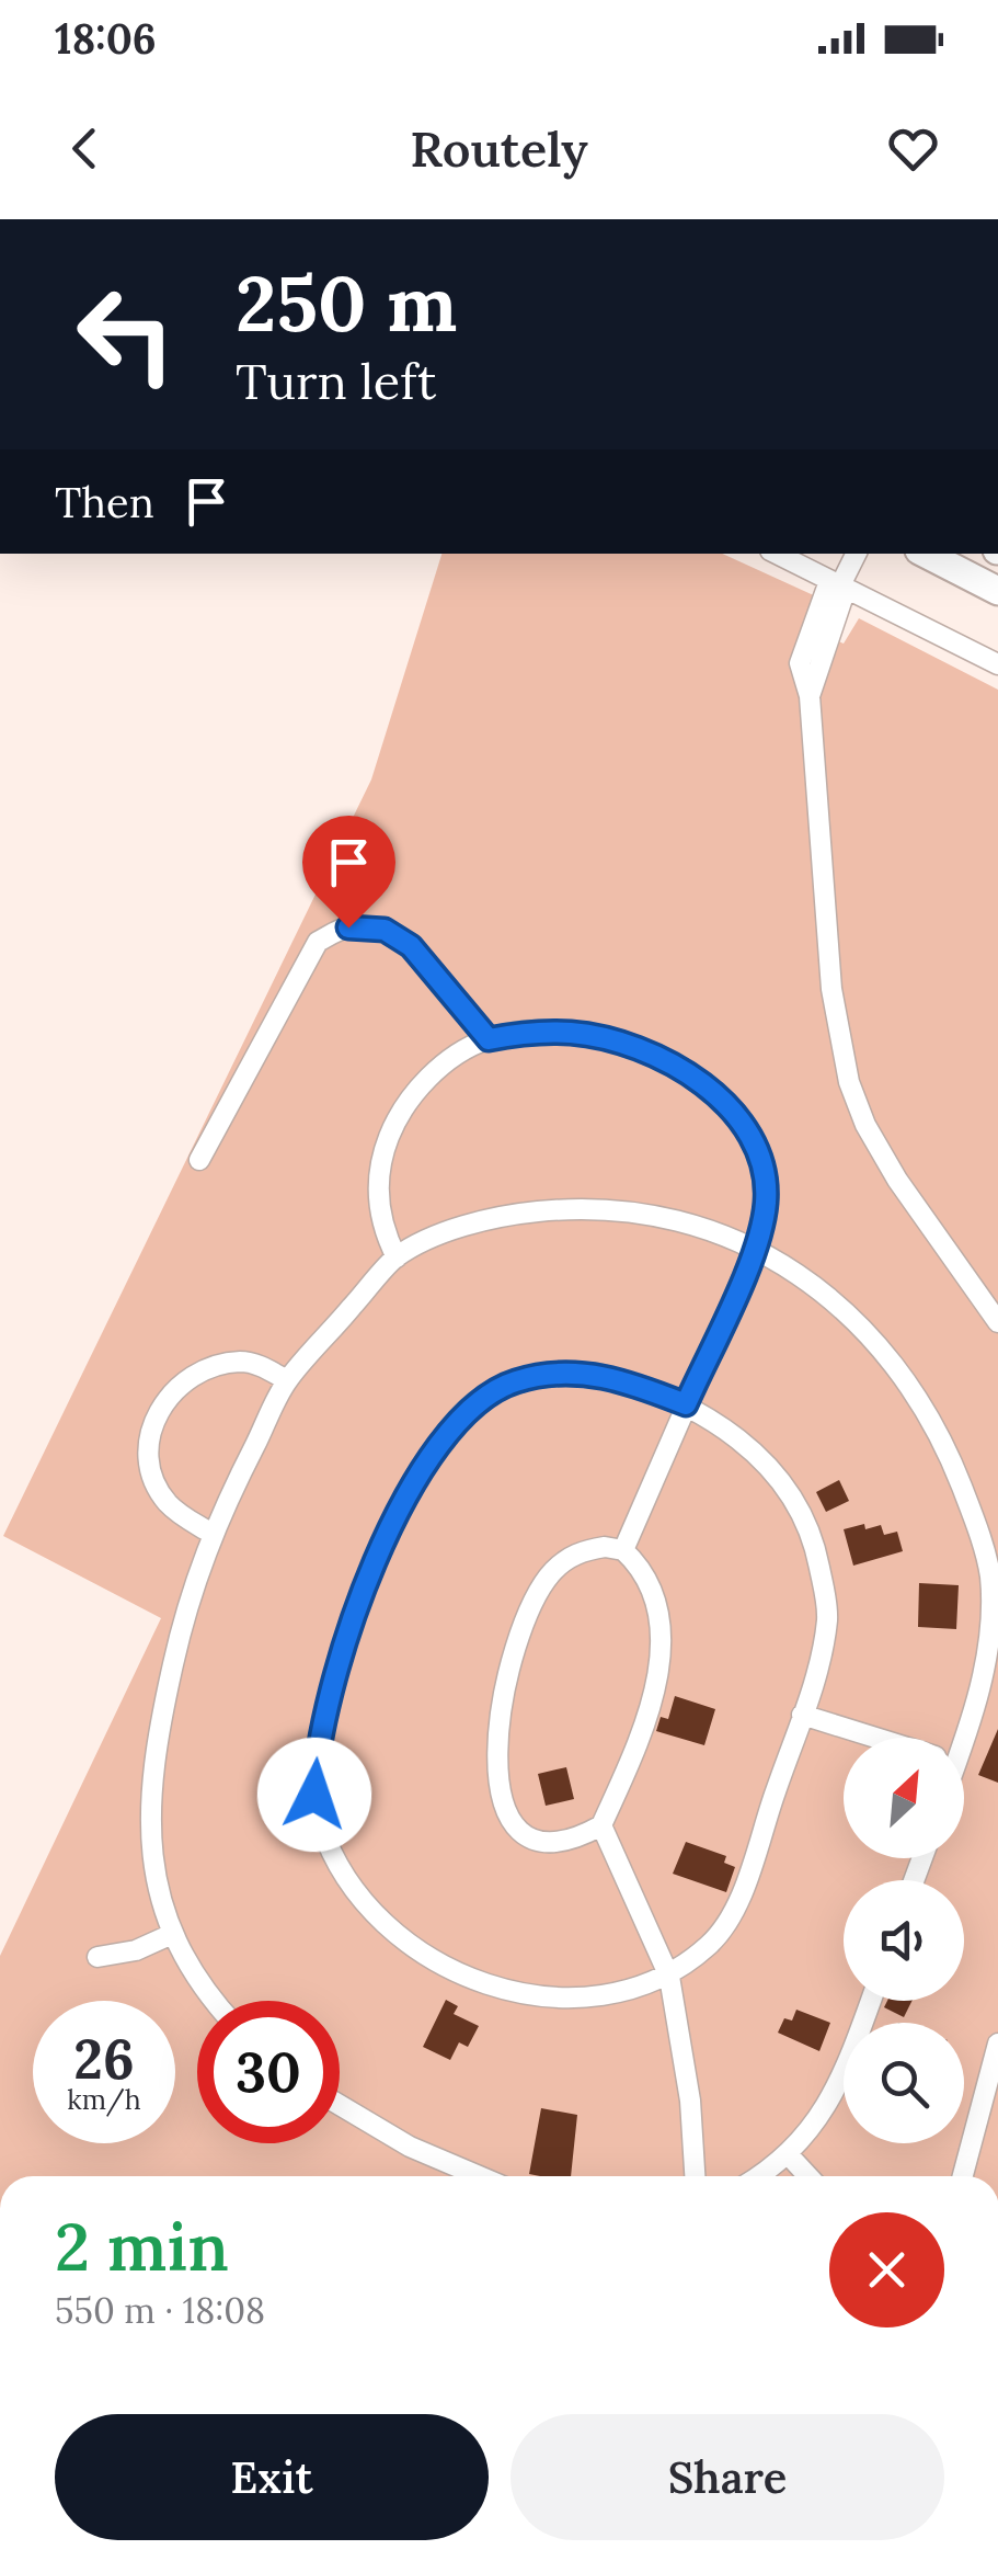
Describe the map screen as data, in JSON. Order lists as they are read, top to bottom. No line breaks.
{"north":"top right","page":{"status":"18:06","header":"Routely","turn":["250 m","Turn left"],"then":"Then","speed":"26 km/h","limit":"30","heading":["2 min","550 m · 18:08"],"buttons":["Exit","Share"]}}
